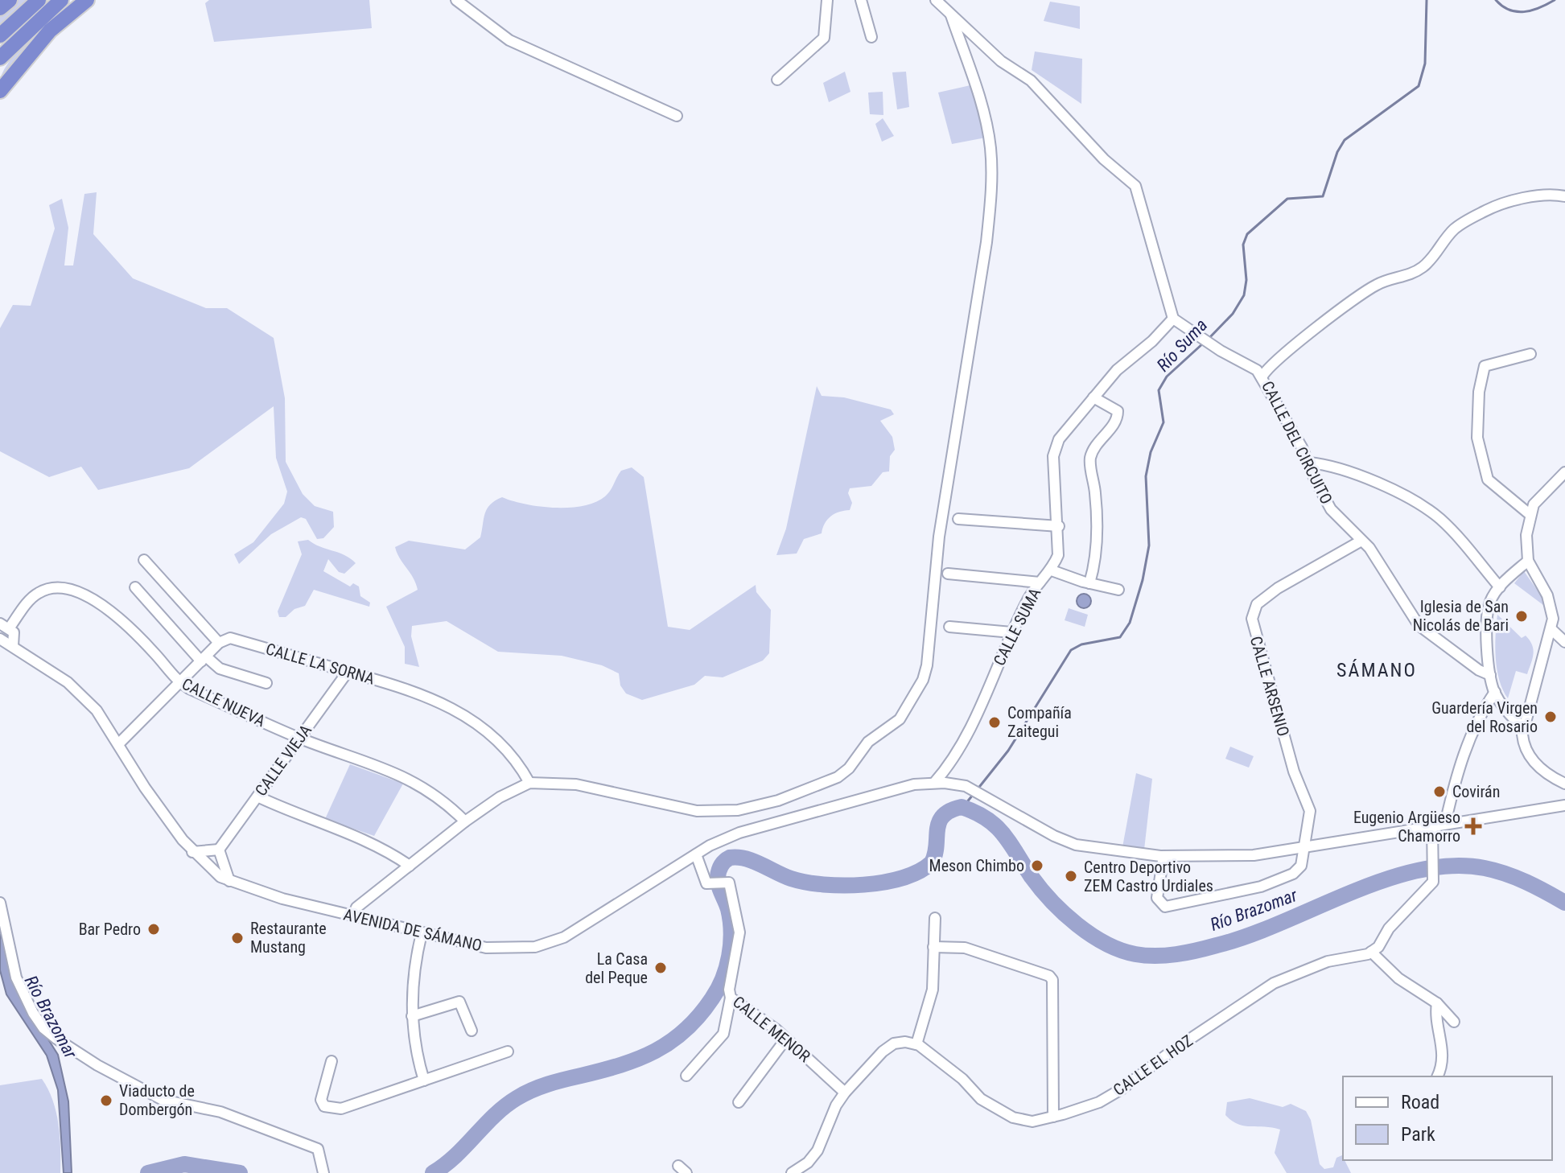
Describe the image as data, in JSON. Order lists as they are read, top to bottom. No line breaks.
{"streets":{"street":["CALLE DEL CIRCUITO","CALLE SUMA","CALLE LA SORNA","CALLE ARSENIO","CALLE NUEVA","CALLE VIEJA","AVENIDA DE SÁMANO","CALLE MENOR","CALLE EL HOZ"]},"crossings":[["CALLE DEL CIRCUITO","CALLE ARSENIO"],["CALLE SUMA","AVENIDA DE SÁMANO"],["CALLE LA SORNA","CALLE VIEJA"],["CALLE NUEVA","CALLE VIEJA"],["AVENIDA DE SÁMANO","CALLE MENOR"]],"districts":["SÁMANO"],"water":["Río Suma","Río Brazomar"],"places":{"other":["Iglesia de San Nicolás de Bari","Guardería Virgen del Rosario","Compañía Zaitegui","Covirán","Meson Chimbo","Centro Deportivo ZEM Castro Urdiales","Bar Pedro","Restaurante Mustang","La Casa del Peque","Viaducto de Dombergón"],"health":["Eugenio Argüeso Chamorro"]},"legend":["Road","Park"]}
